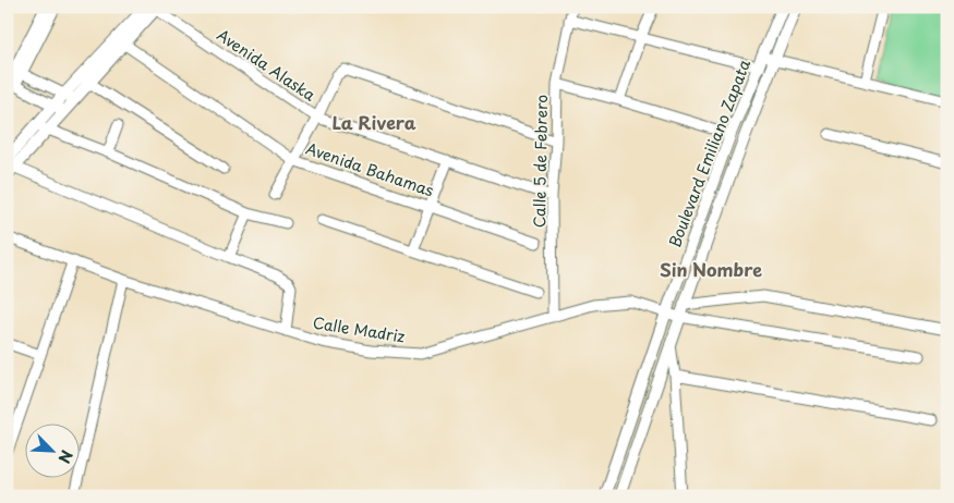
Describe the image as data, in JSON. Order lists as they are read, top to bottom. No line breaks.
{"streets":{"street":["Avenida Alaska","Boulevard Emiliano Zapata","Calle 5 de Febrero","Avenida Bahamas","Calle Madriz"]},"crossings":[["Avenida Alaska","Calle 5 de Febrero"],["Boulevard Emiliano Zapata","Calle Madriz"],["Calle 5 de Febrero","Calle Madriz"]],"districts":["La Rivera","Sin Nombre"],"north":"bottom right"}
